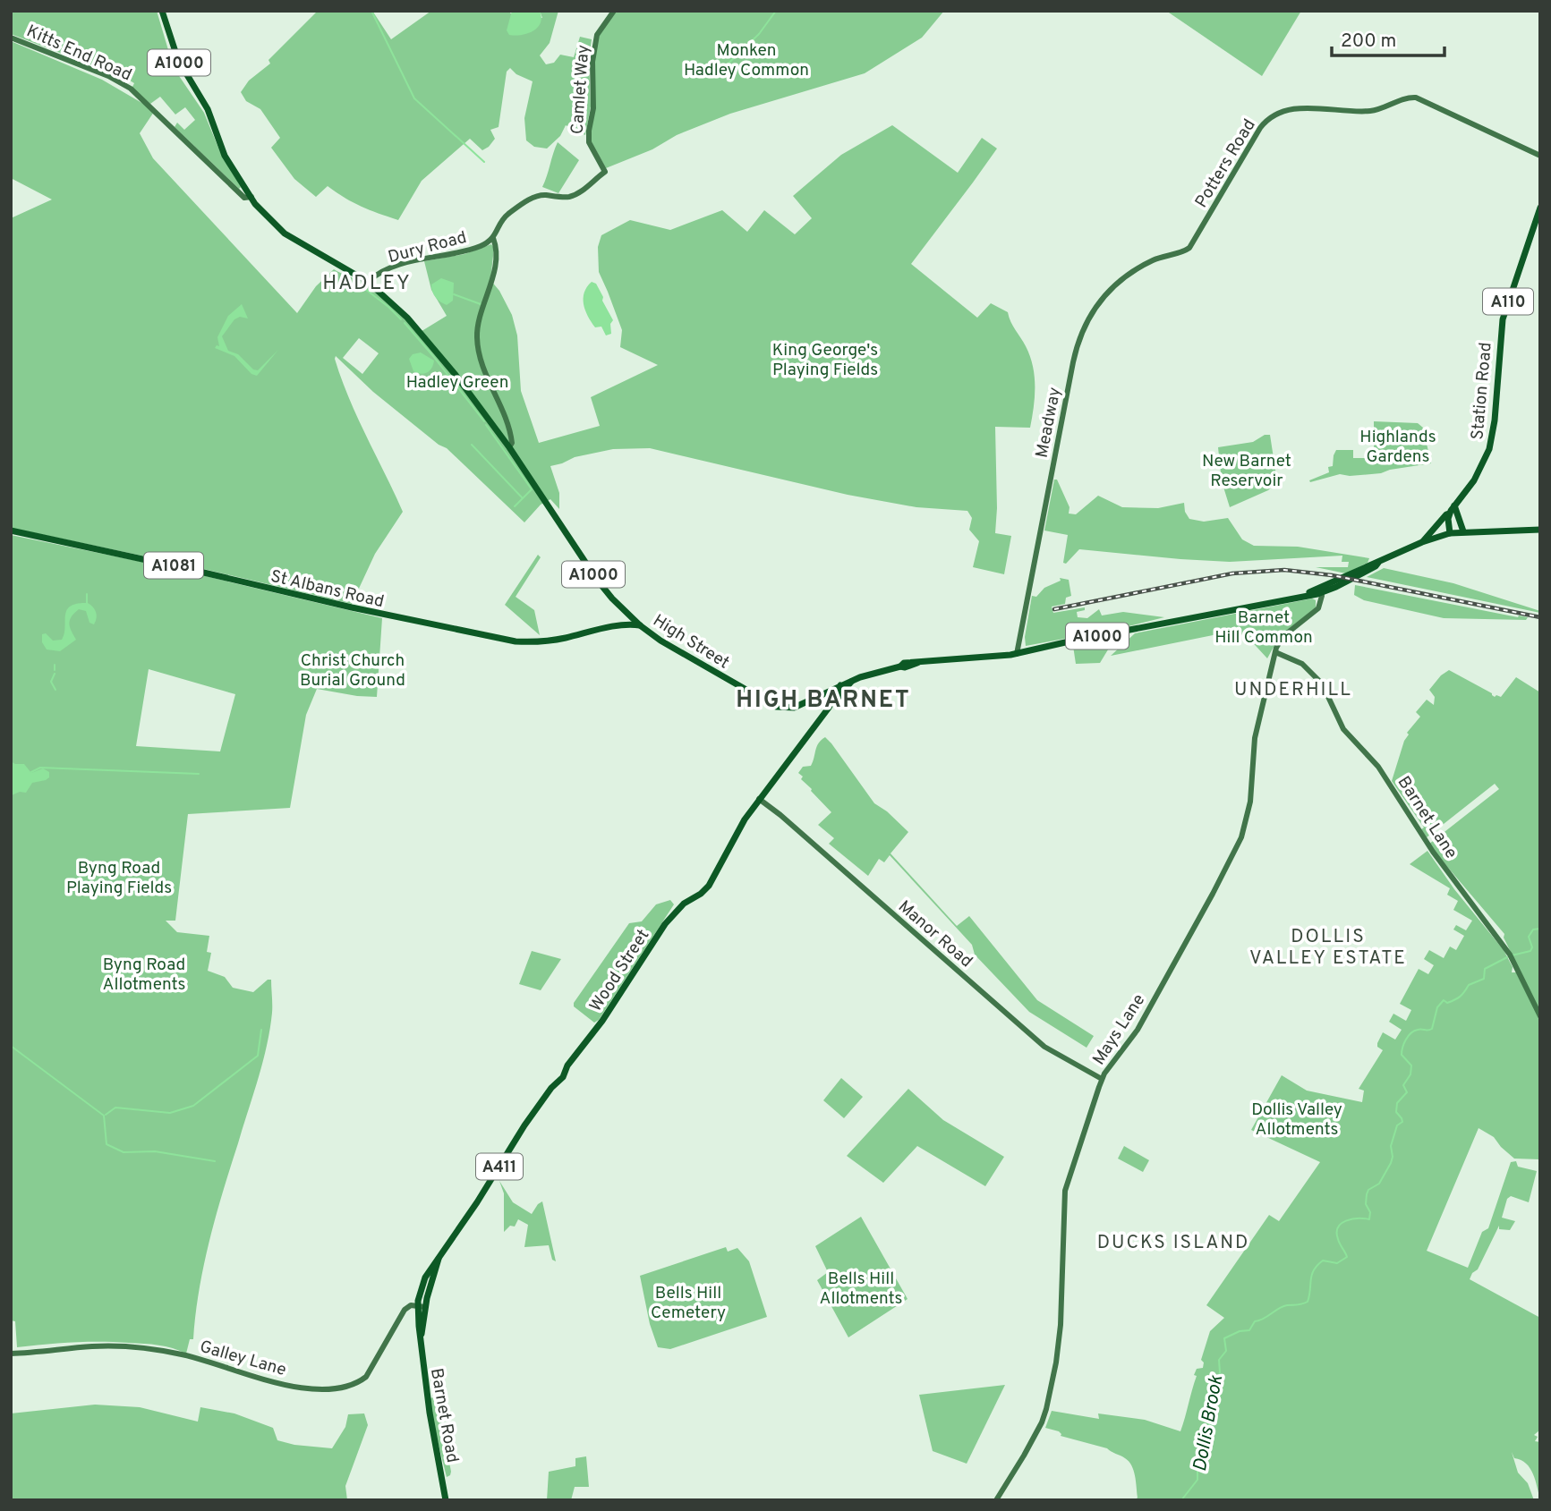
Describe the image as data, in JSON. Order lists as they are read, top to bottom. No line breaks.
{"streets":{"main road":["A1000","A110","Station Road","A1081","St Albans Road","High Street","Wood Street","A411","Barnet Road"],"street":["Kitts End Road","Camlet Way","Potters Road","Dury Road","Meadway","Barnet Lane","Manor Road","Mays Lane","Galley Lane"]},"crossings":[["Kitts End Road","A1000"],["A1000","Dury Road"],["A1000","A110"],["A1000","Meadway"],["A1000","High Street"],["A1000","Wood Street"],["Camlet Way","Dury Road"],["Potters Road","Meadway"],["A110","Station Road"],["St Albans Road","High Street"],["High Street","Wood Street"],["Barnet Lane","Mays Lane"],["Manor Road","Wood Street"],["Manor Road","Mays Lane"],["Wood Street","Barnet Road"],["Galley Lane","Barnet Road"]],"districts":["HADLEY","UNDERHILL","HIGH BARNET","DOLLIS VALLEY ESTATE","DUCKS ISLAND"],"water":["Dollis Brook"],"parks":["Monken Hadley Common","King George's Playing Fields","Hadley Green","Highlands Gardens","New Barnet Reservoir","Barnet Hill Common","Christ Church Burial Ground","Byng Road Playing Fields","Byng Road Allotments","Dollis Valley Allotments","Bells Hill Allotments","Bells Hill Cemetery"],"scale_bar":"200 m"}
